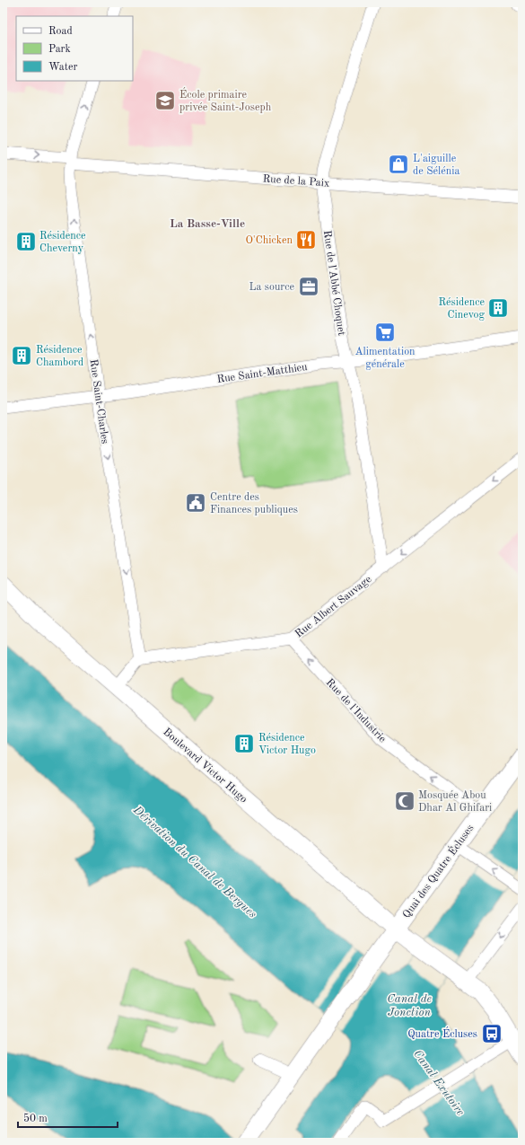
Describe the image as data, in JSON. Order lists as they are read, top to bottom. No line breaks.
{"streets":{"main road":["Boulevard Victor Hugo","Quai des Quatre Écluses"],"street":["Rue de la Paix","Rue de l'Abbé Choquet","Rue Saint-Matthieu","Rue Saint-Charles","Rue Albert Sauvage","Rue de l'Industrie"]},"crossings":[["Rue de la Paix","Rue de l'Abbé Choquet"],["Rue de la Paix","Rue Saint-Charles"],["Rue de l'Abbé Choquet","Rue Saint-Matthieu"],["Rue de l'Abbé Choquet","Rue Albert Sauvage"],["Rue Saint-Matthieu","Rue Saint-Charles"],["Rue Saint-Charles","Rue Albert Sauvage"],["Rue Albert Sauvage","Rue de l'Industrie"],["Rue de l'Industrie","Quai des Quatre Écluses"],["Boulevard Victor Hugo","Quai des Quatre Écluses"]],"one_way":["Rue Albert Sauvage","Rue de l'Industrie"],"districts":["La Basse-Ville"],"water":["Dérivation du Canal de Bergues","Canal de Jonction","Canal Exutoire"],"places":{"school or university":["École primaire privée Saint-Joseph"],"shop":["L'aiguille de Sélénia"],"restaurant":["O'Chicken"],"building":["Résidence Cheverny","Résidence Cinevog","Résidence Chambord","Résidence Victor Hugo"],"office":["La source"],"supermarket":["Alimentation générale"],"public building":["Centre des Finances publiques"],"mosque":["Mosquée Abou Dhar Al Ghifari"],"bus stop":["Quatre Écluses"]},"legend":["Road","Park","Water"],"scale_bar":"50 m"}
